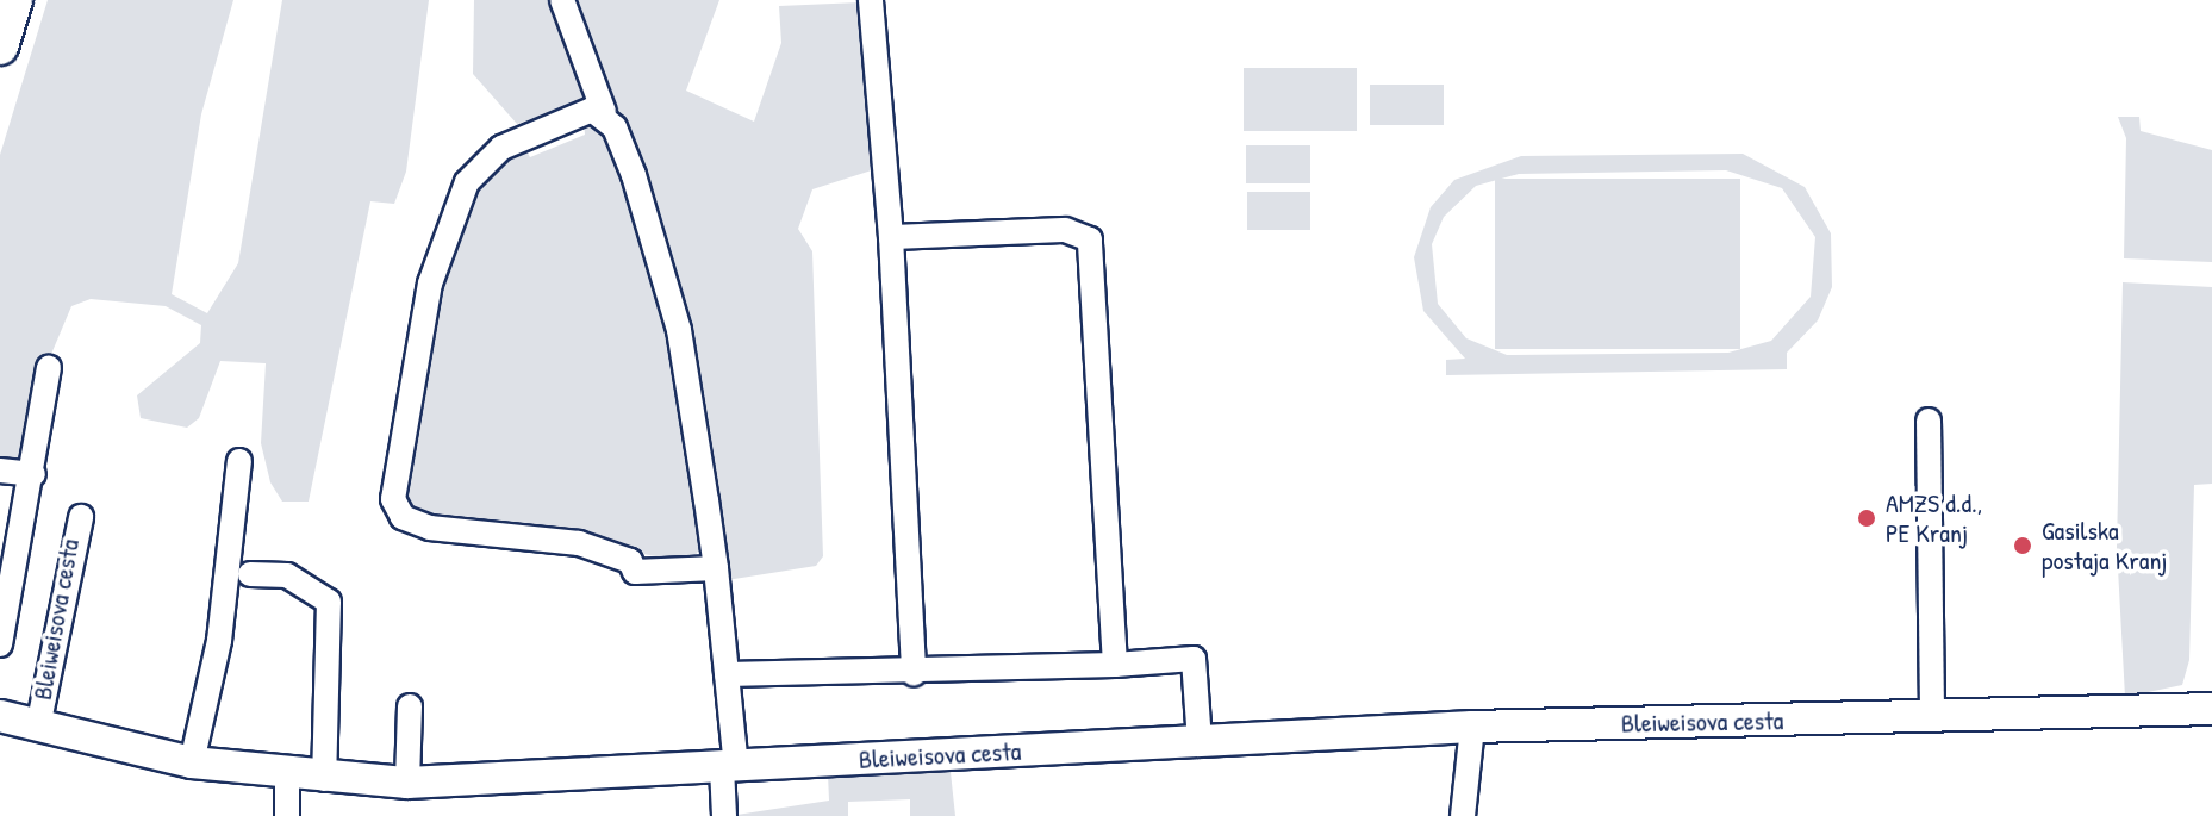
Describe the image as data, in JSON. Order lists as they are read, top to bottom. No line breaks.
{"streets":{"main road":["Bleiweisova cesta"]},"places":["AMZS d.d., PE Kranj","Gasilska postaja Kranj"]}
